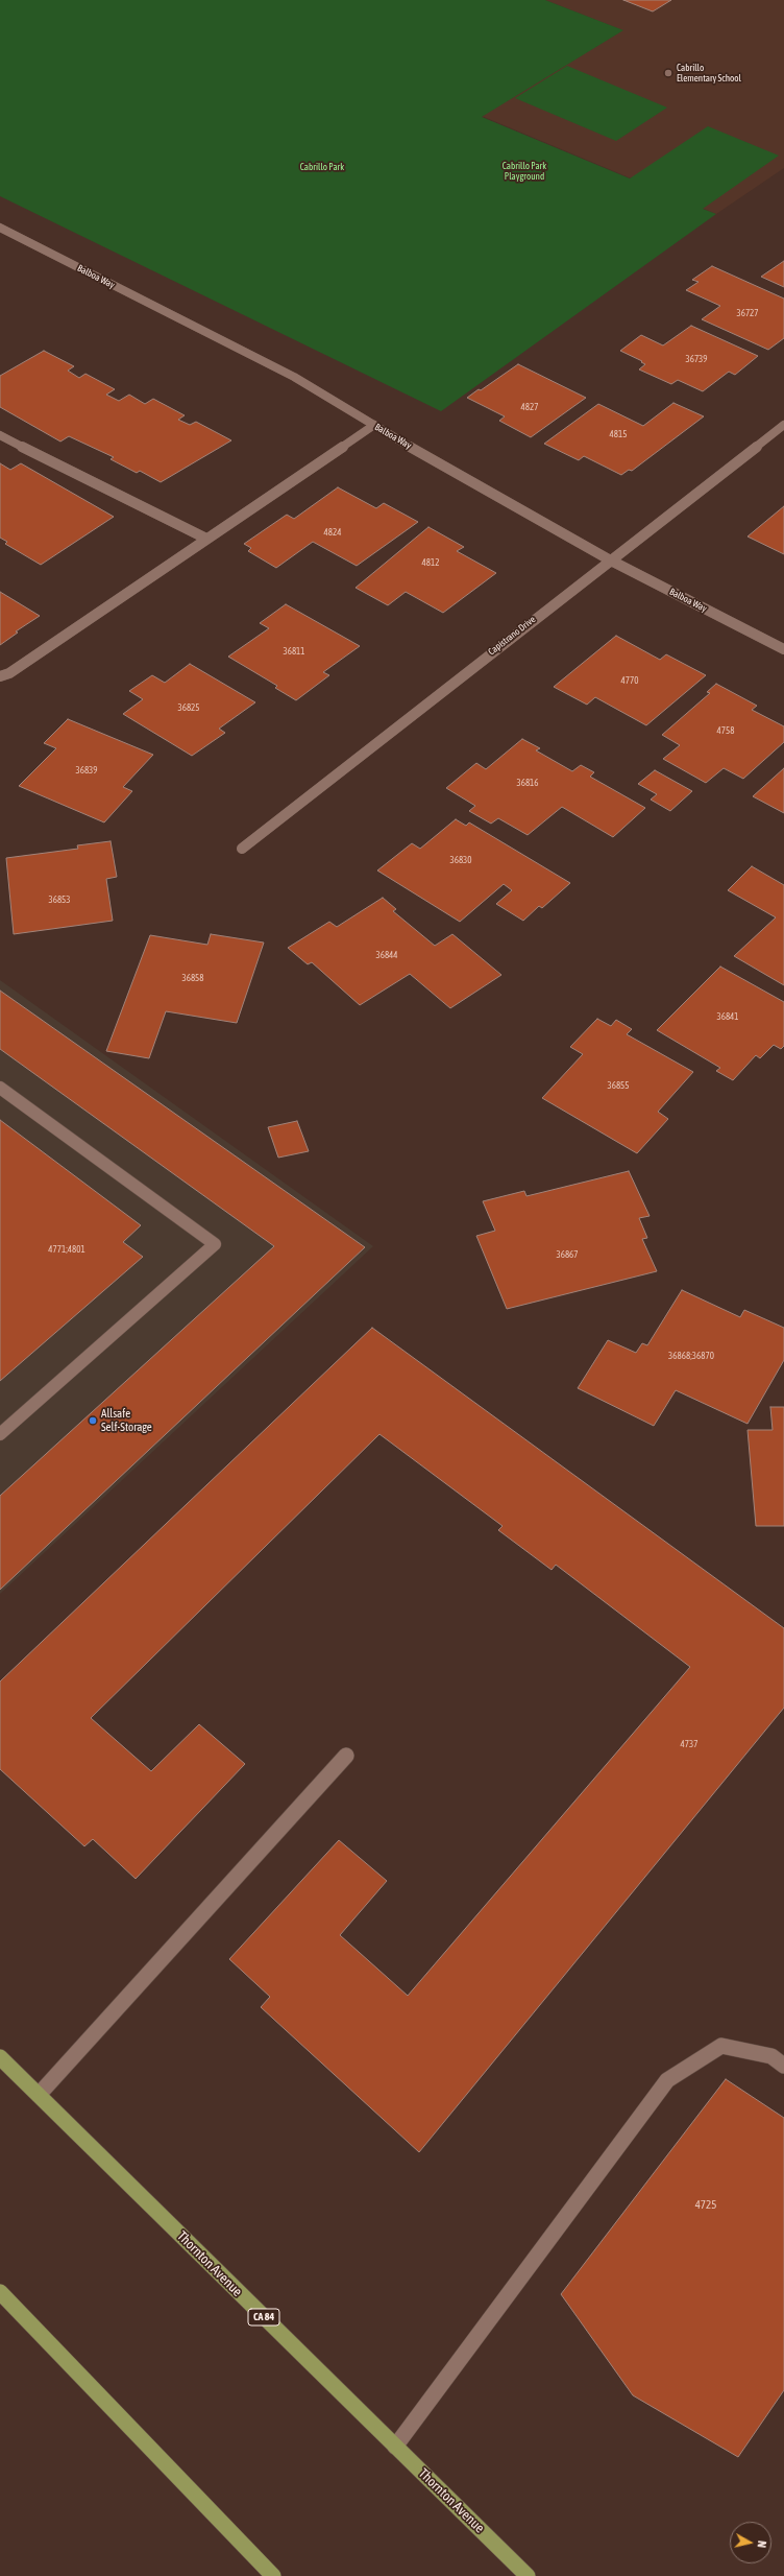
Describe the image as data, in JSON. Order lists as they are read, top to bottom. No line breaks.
{"streets":{"main road":["Thornton Avenue","CA 84"],"street":["Balboa Way","Capistrano Drive"]},"crossings":[["Balboa Way","Capistrano Drive"]],"parks":["Cabrillo Park Playground","Cabrillo Park"],"places":["Cabrillo Elementary School","Allsafe Self-Storage"],"house_numbers":["36727","36739","4827","4815","4824","4812","36811","4770","36825","4758","36839","36816","36830","36853","36844","36858","36841","36855","4771;4801","36867","36868;36870","4737","4725"],"north":"right"}
